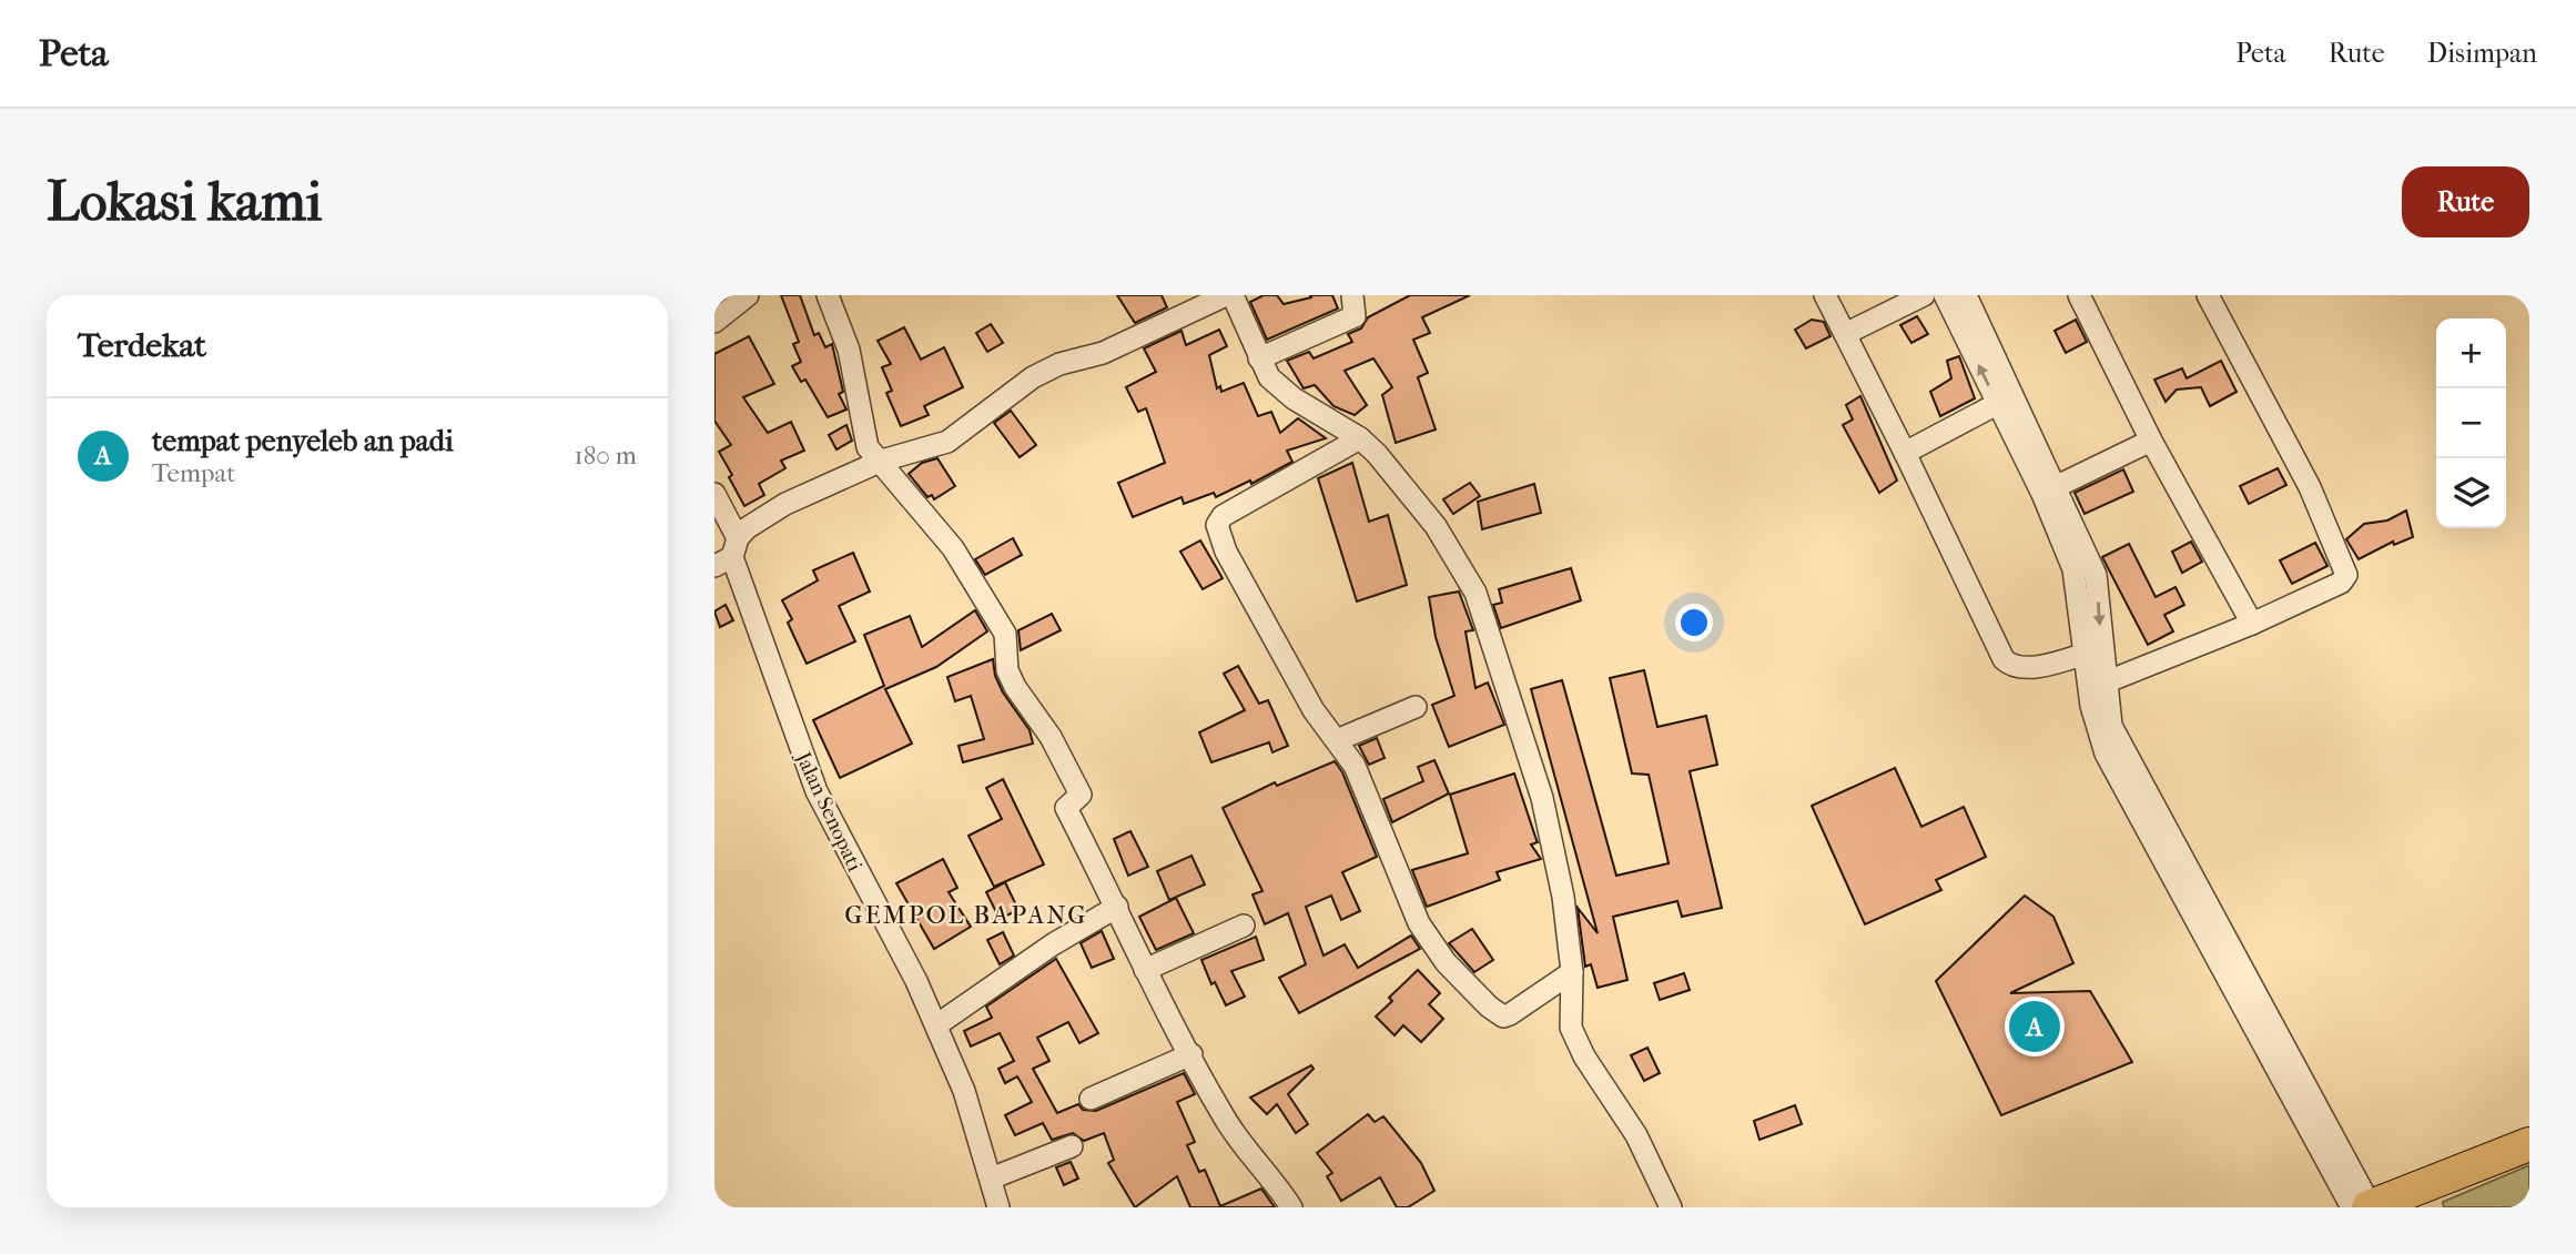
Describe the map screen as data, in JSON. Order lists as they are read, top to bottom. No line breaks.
{"streets":{"street":["Jalan Senopati"]},"districts":["GEMPOL BAPANG"],"page":{"header":"Peta","nav":["Peta","Rute","Disimpan"],"buttons":"Rute","title":"Lokasi kami","heading":"Terdekat","map_buttons":["+","−"],"list":[{"mark":"A","name":"tempat penyeleb an padi","note":"Tempat","value":"180 m"}],"pins":"A"}}
